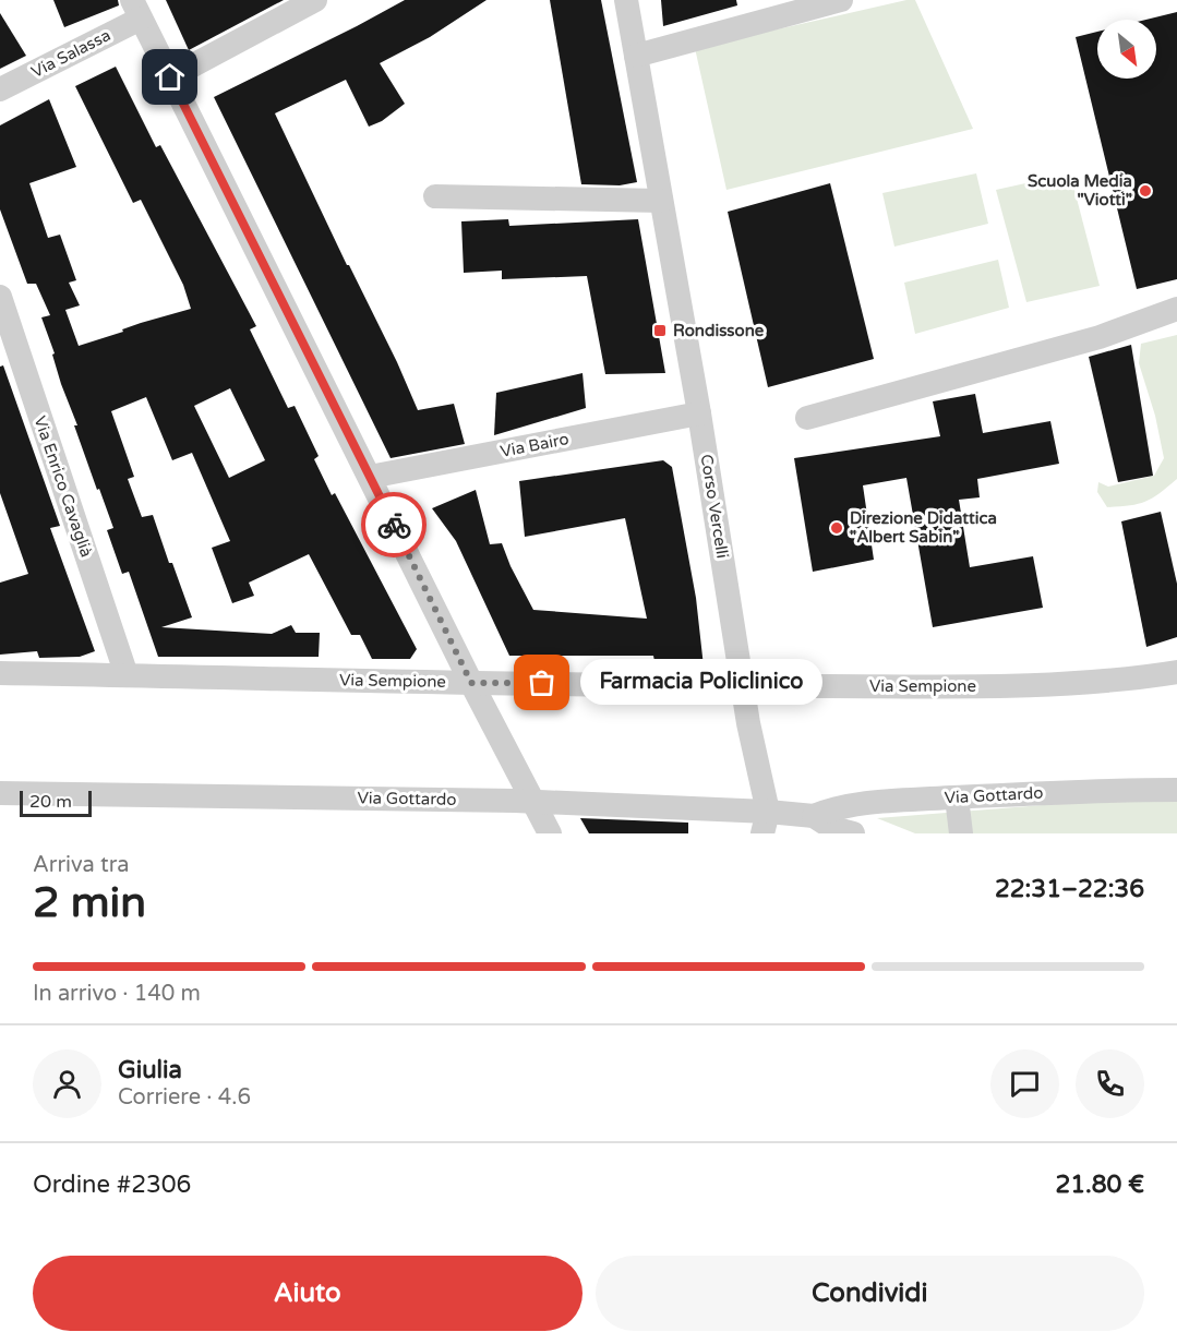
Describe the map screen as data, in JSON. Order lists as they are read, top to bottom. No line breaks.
{"streets":{"street":["Via Salassa","Via Bairo","Via Enrico Cavaglià","Corso Vercelli","Via Sempione","Via Gottardo"]},"crossings":[["Via Bairo","Corso Vercelli"],["Via Enrico Cavaglià","Via Sempione"],["Corso Vercelli","Via Sempione"],["Corso Vercelli","Via Gottardo"]],"places":{"other":["Scuola Media \"Viotti\"","Direzione Didattica \"Albert Sabin\"","Farmacia Policlinico"],"transit":["Rondissone"]},"scale_bar":"20 m","north":"bottom right","page":{"bubble":"Farmacia Policlinico","scale":"20 m","heading":["2 min","Arriva tra","22:31–22:36"],"panel":["Giulia","Corriere · 4.6","Ordine #2306","21.80 €"],"bar":"In arrivo · 140 m","buttons":["Aiuto","Condividi"]}}
